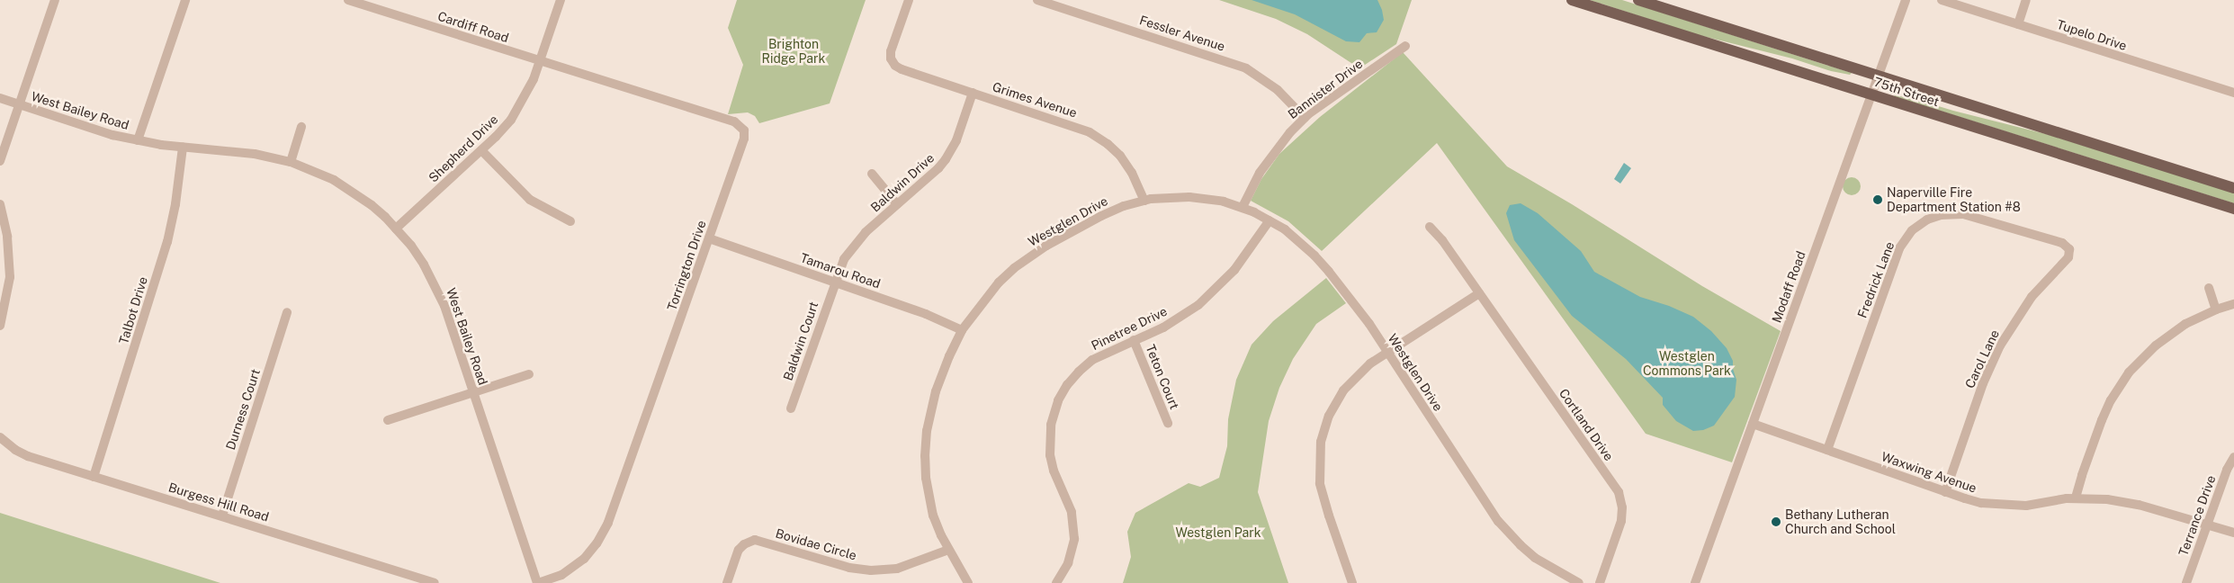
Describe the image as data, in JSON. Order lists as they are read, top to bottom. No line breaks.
{"streets":{"main road":["75th Street"],"street":["Cardiff Road","Fessler Avenue","Tupelo Drive","Bannister Drive","Grimes Avenue","West Bailey Road","Shepherd Drive","Baldwin Drive","Westglen Drive","Torrington Drive","Tamarou Road","Fredrick Lane","Modaff Road","Talbot Drive","Pinetree Drive","Baldwin Court","Carol Lane","Teton Court","Durness Court","Cortland Drive","Waxwing Avenue","Burgess Hill Road","Terrance Drive","Bovidae Circle"]},"crossings":[["Cardiff Road","Shepherd Drive"],["Cardiff Road","Torrington Drive"],["Fessler Avenue","Bannister Drive"],["Bannister Drive","Westglen Drive"],["75th Street","Modaff Road"],["Grimes Avenue","Baldwin Drive"],["Grimes Avenue","Westglen Drive"],["West Bailey Road","Shepherd Drive"],["West Bailey Road","Torrington Drive"],["West Bailey Road","Talbot Drive"],["Shepherd Drive","Torrington Drive"],["Baldwin Drive","Tamarou Road"],["Baldwin Drive","Baldwin Court"],["Westglen Drive","Tamarou Road"],["Westglen Drive","Pinetree Drive"],["Westglen Drive","Bovidae Circle"],["Torrington Drive","Tamarou Road"],["Tamarou Road","Baldwin Court"],["Fredrick Lane","Carol Lane"],["Fredrick Lane","Waxwing Avenue"],["Modaff Road","Waxwing Avenue"],["Talbot Drive","Burgess Hill Road"],["Pinetree Drive","Teton Court"],["Carol Lane","Waxwing Avenue"],["Durness Court","Burgess Hill Road"],["Waxwing Avenue","Terrance Drive"]],"parks":["Brighton Ridge Park","Westglen Commons Park","Westglen Park"],"places":["Naperville Fire Department Station #8","Bethany Lutheran Church and School"]}
